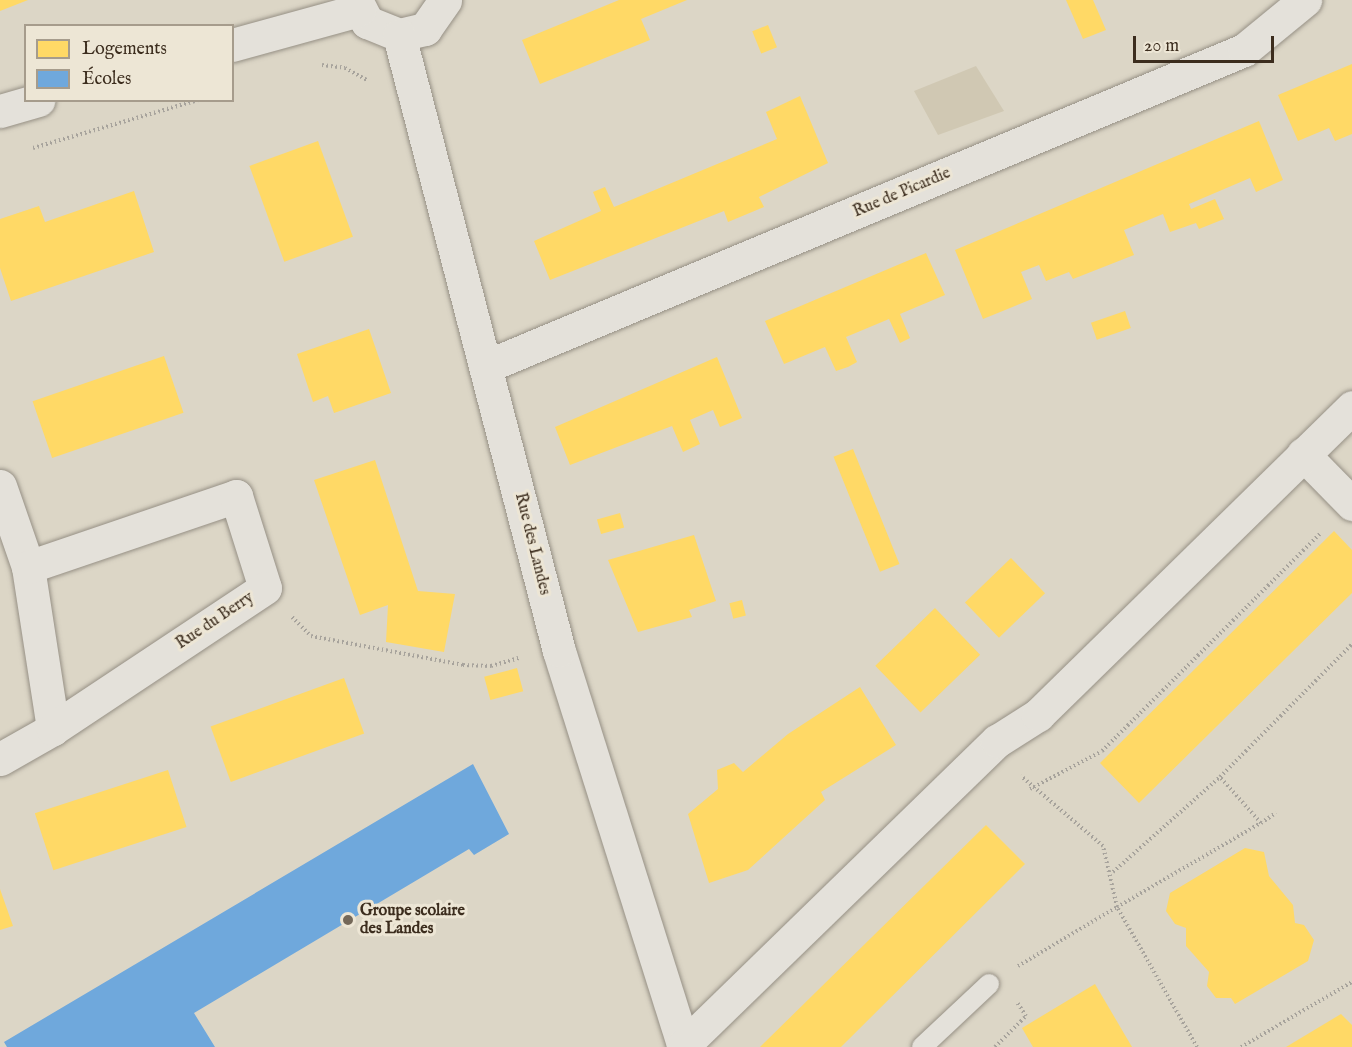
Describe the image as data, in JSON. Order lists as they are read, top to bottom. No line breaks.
{"streets":{"street":["Rue de Picardie","Rue des Landes","Rue du Berry"]},"crossings":[["Rue de Picardie","Rue des Landes"]],"places":["Groupe scolaire des Landes"],"legend":["Logements","Écoles"],"scale_bar":"20 m"}
